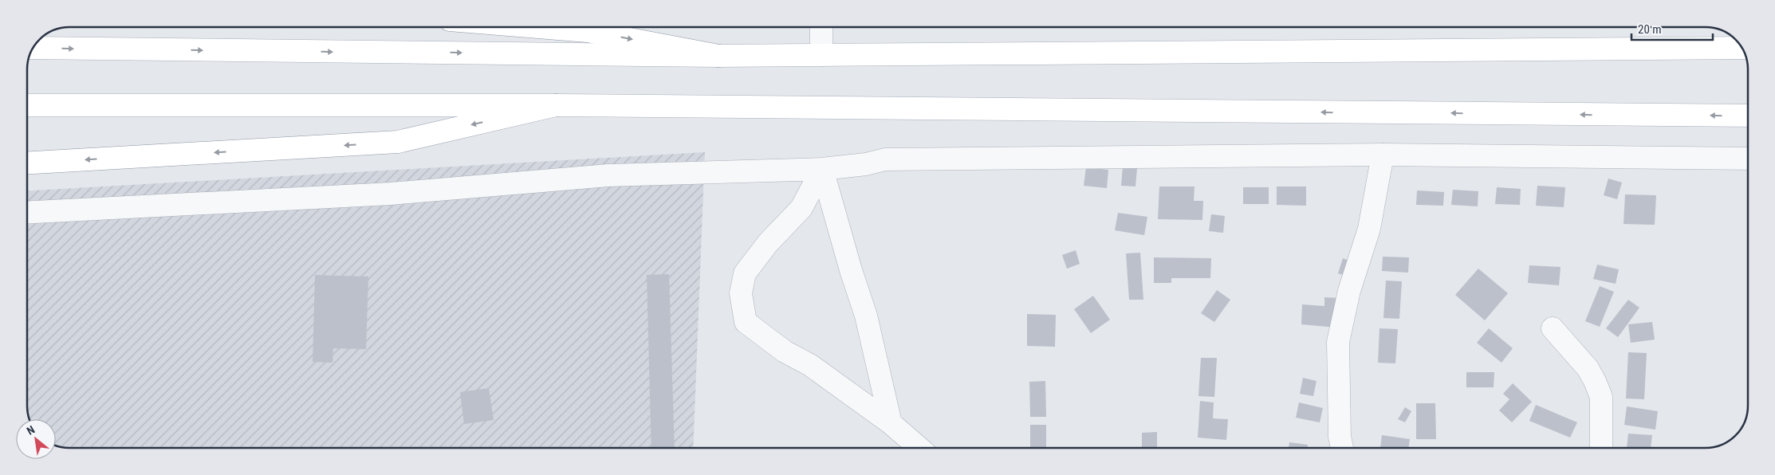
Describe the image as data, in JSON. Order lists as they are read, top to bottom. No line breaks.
{"scale_bar":"20 m","north":"top left"}
